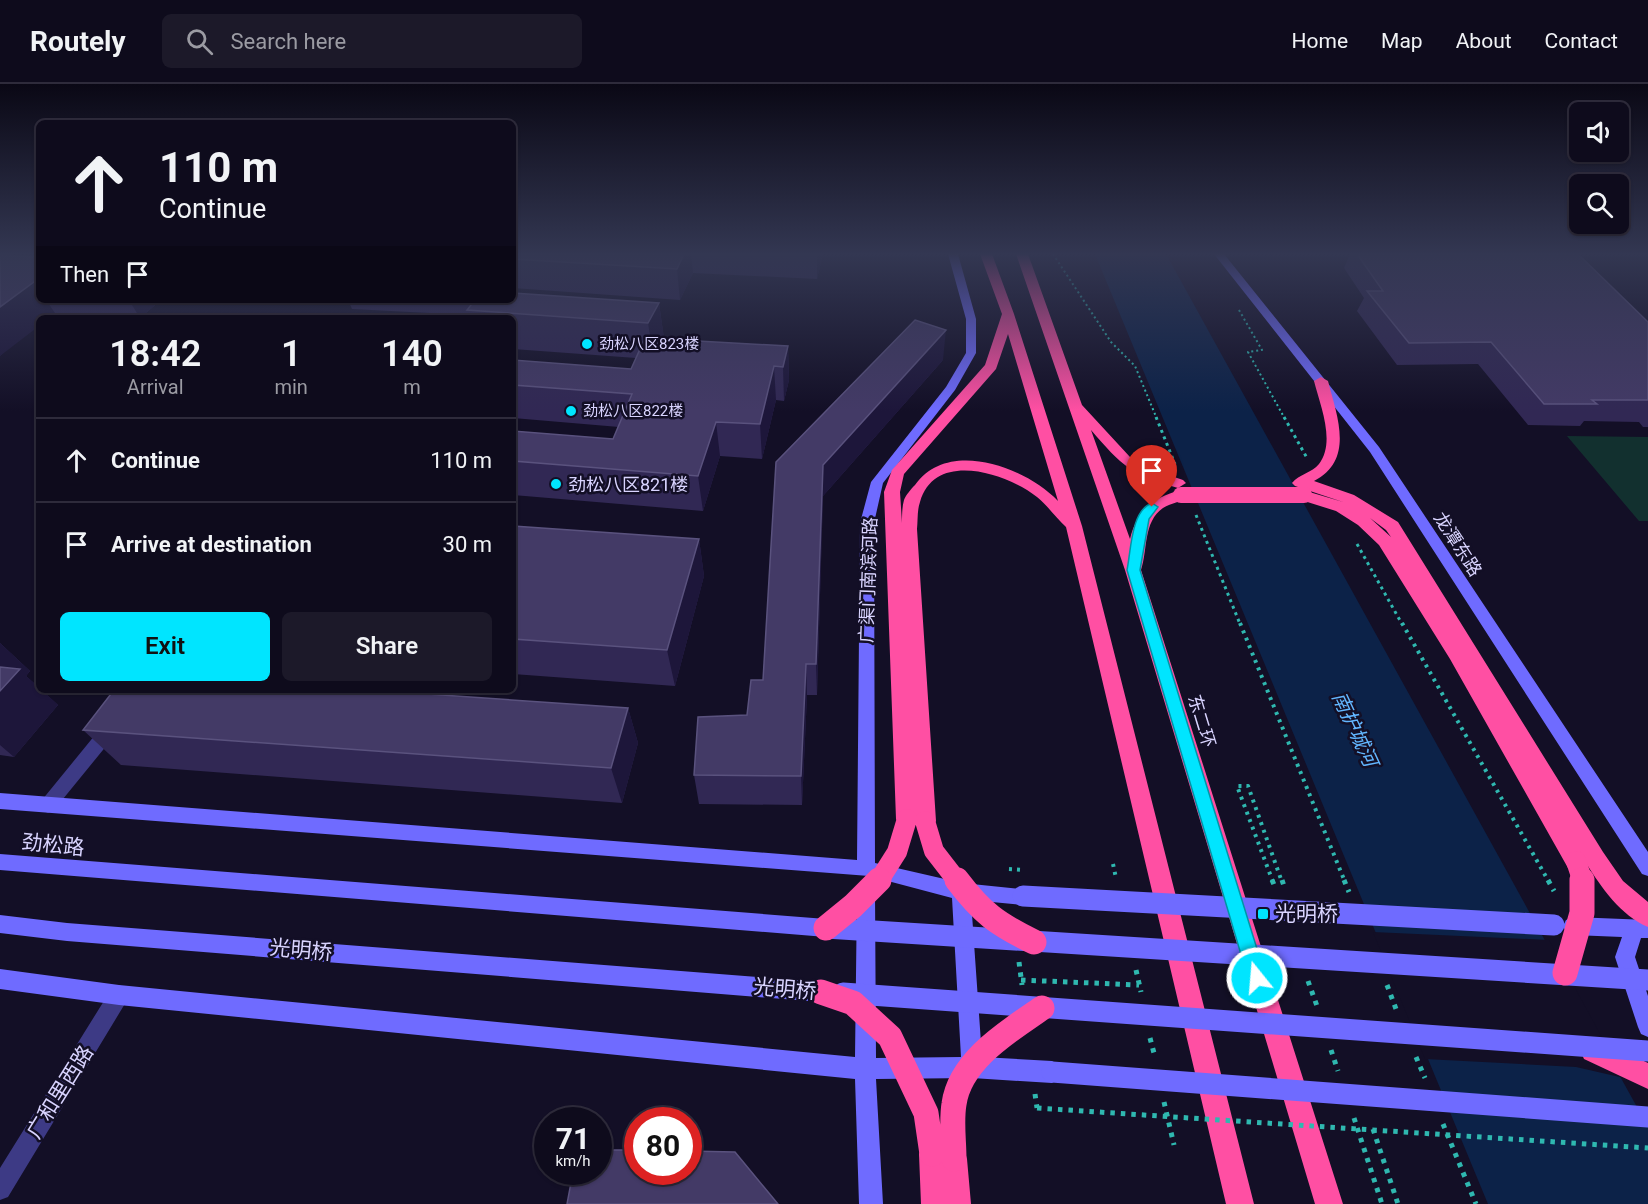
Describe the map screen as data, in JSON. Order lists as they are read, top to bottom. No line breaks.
{"streets":{"highway":["东二环"],"street":["龙潭东路","广渠门南滨河路","劲松路","光明桥","广和里西路"]},"water":["南护城河"],"places":{"other":["劲松八区823楼","劲松八区822楼","劲松八区821楼"],"transit":["光明桥"]},"page":{"header":"Routely","search":"Search here","nav":["Home","Map","About","Contact"],"turn":["110 m","Continue"],"then":"Then","eta":["18:42","Arrival","1","min","140","m"],"list":[{"name":"Continue","value":"110 m"},{"name":"Arrive at destination","value":"30 m"}],"buttons":["Exit","Share"],"speed":"71 km/h","limit":"80"}}
